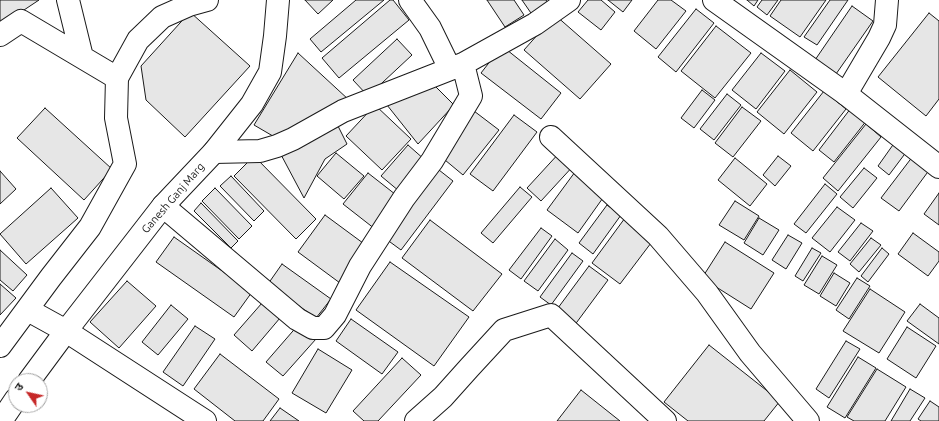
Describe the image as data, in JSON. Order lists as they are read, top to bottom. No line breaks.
{"streets":{"street":["Ganesh Ganj Marg"]},"north":"top left"}
